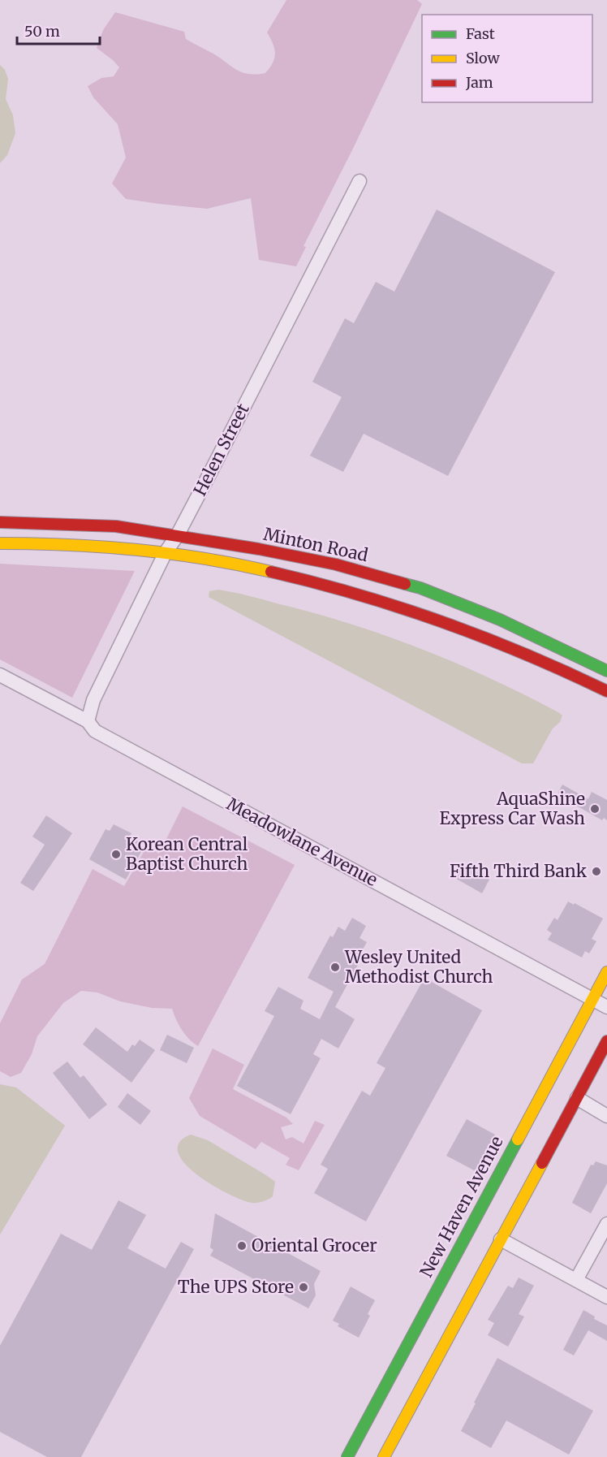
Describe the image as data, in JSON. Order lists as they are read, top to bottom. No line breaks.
{"streets":{"main road":["Minton Road","New Haven Avenue"],"street":["Helen Street","Meadowlane Avenue"]},"crossings":[["Helen Street","Minton Road"],["Helen Street","Meadowlane Avenue"],["Meadowlane Avenue","New Haven Avenue"]],"places":["AquaShine Express Car Wash","Korean Central Baptist Church","Fifth Third Bank","Wesley United Methodist Church","Oriental Grocer","The UPS Store"],"legend":["Fast","Slow","Jam"],"scale_bar":"50 m"}
